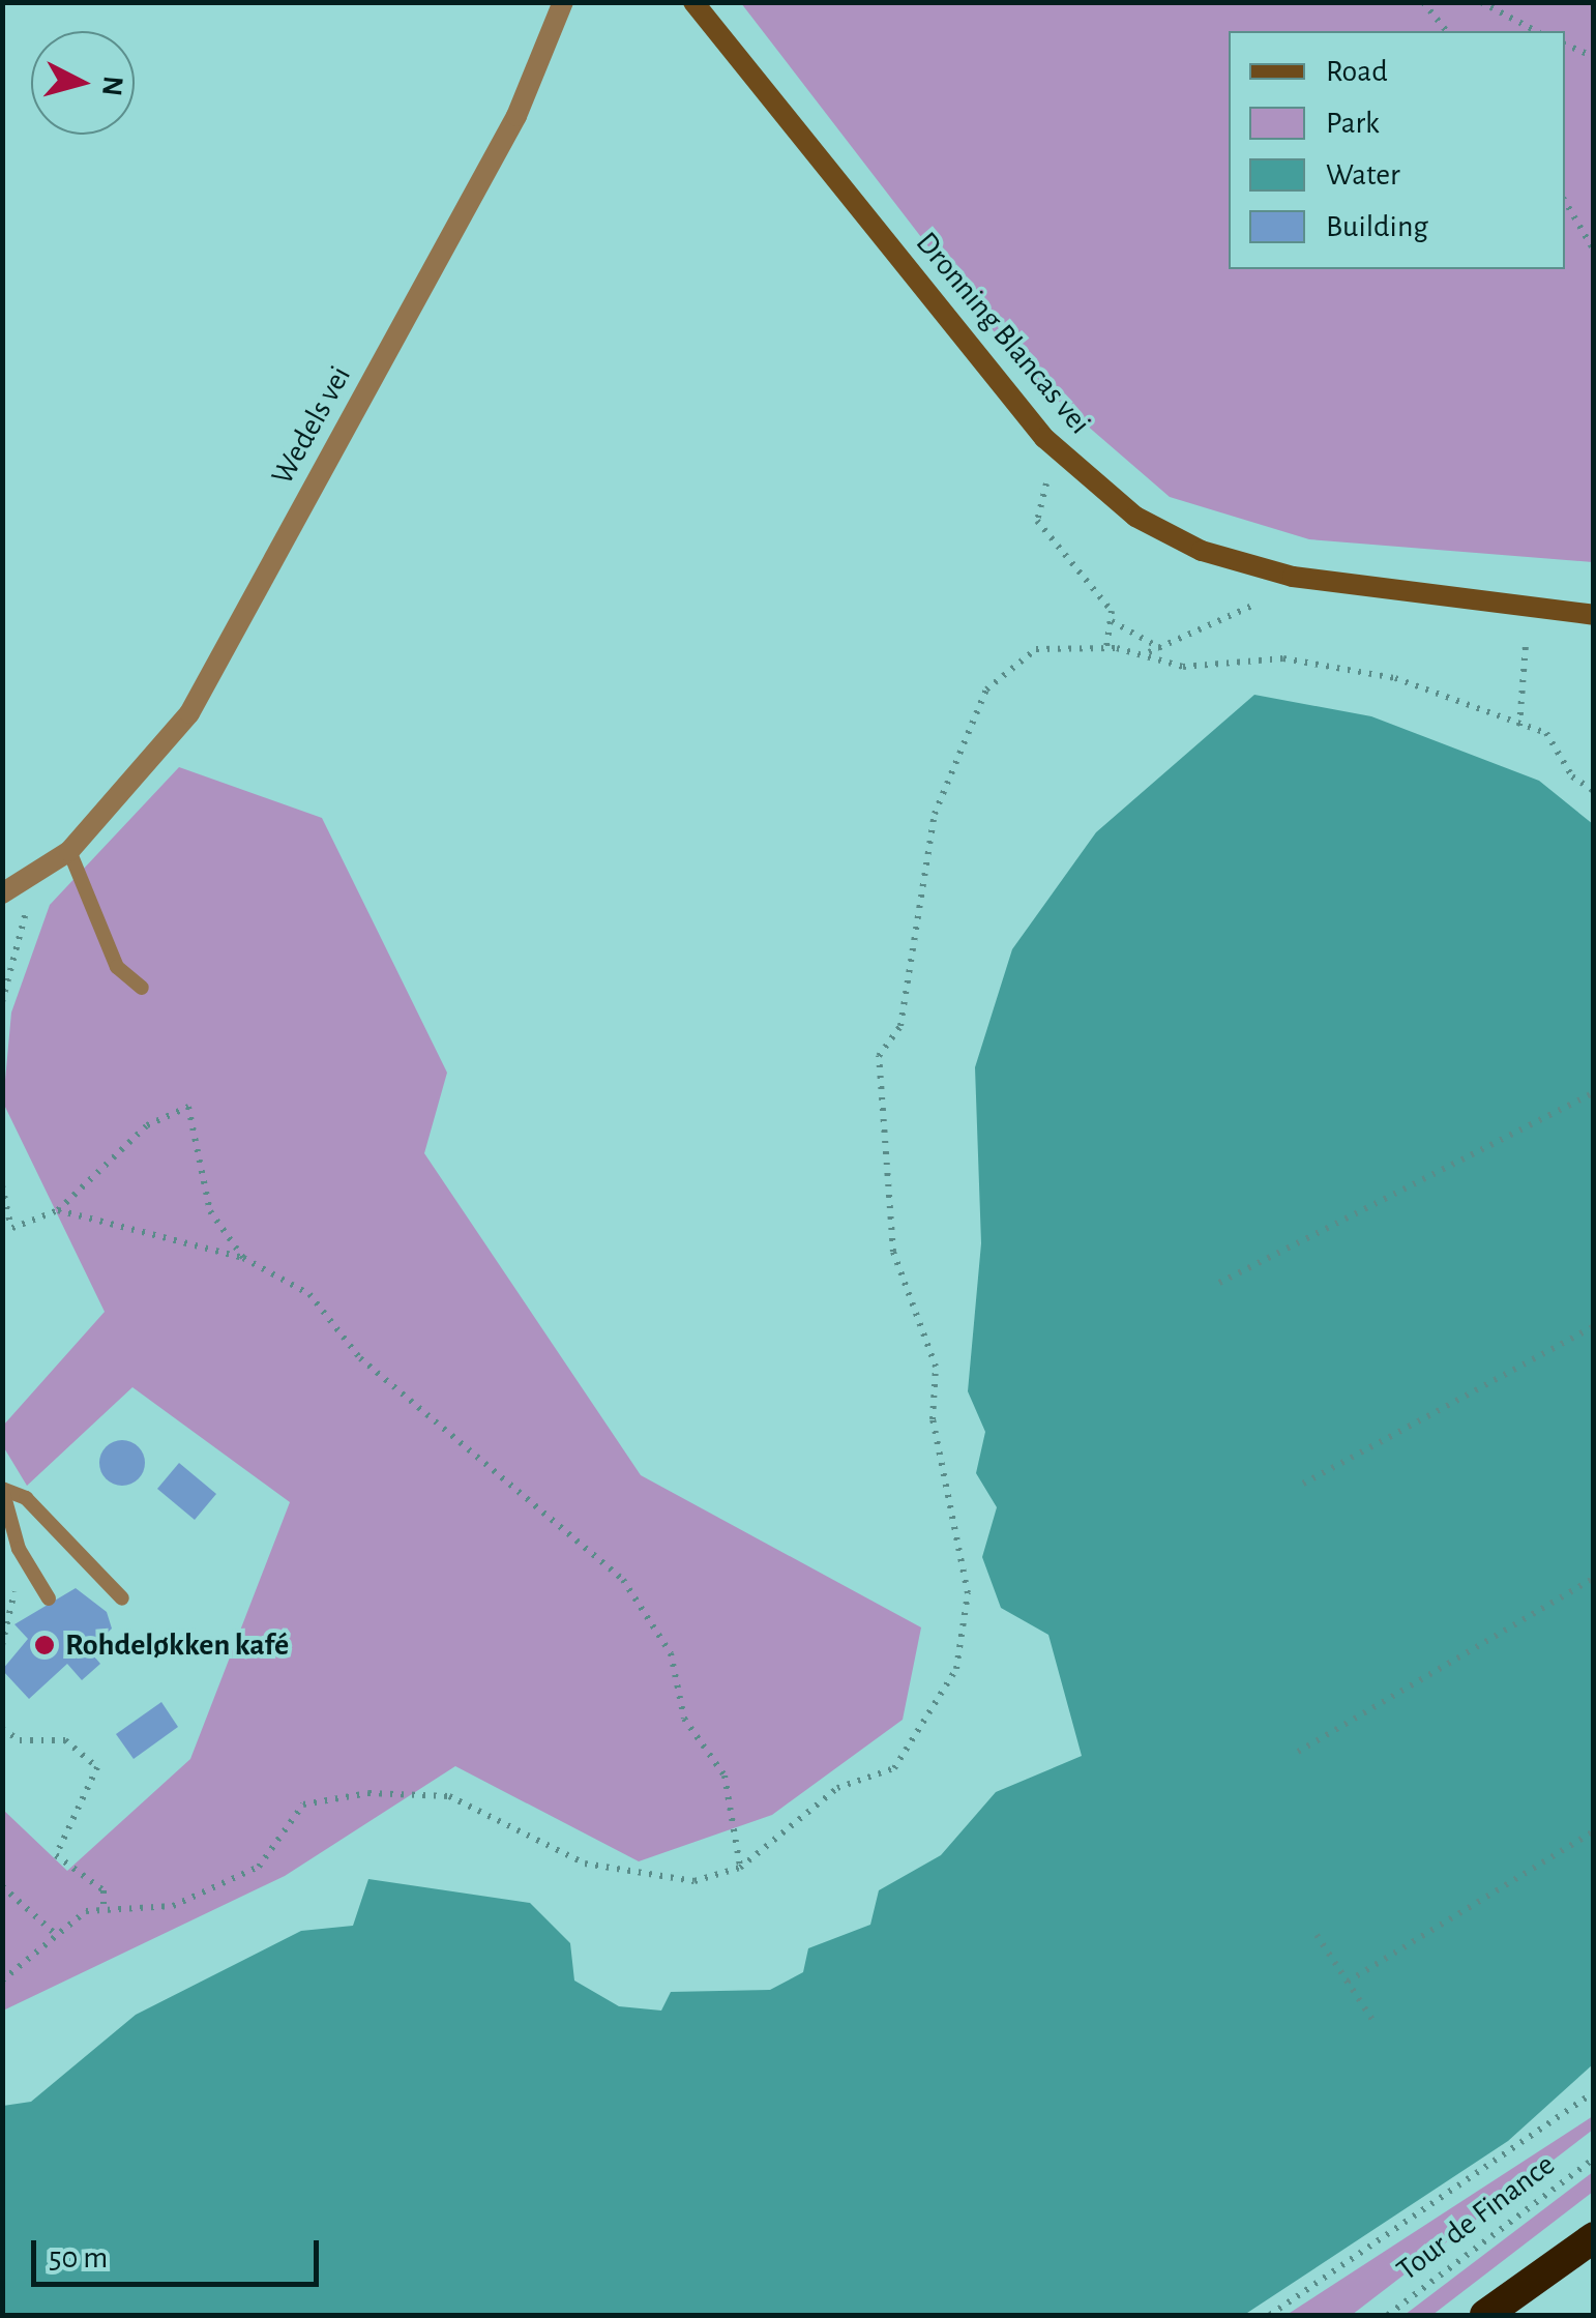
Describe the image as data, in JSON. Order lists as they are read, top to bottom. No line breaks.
{"streets":{"street":["Dronning Blancas vei","Wedels vei"],"path":["Tour de Finance"]},"places":["Rohdeløkken kafé"],"legend":["Road","Park","Water","Building"],"scale_bar":"50 m","north":"right"}
